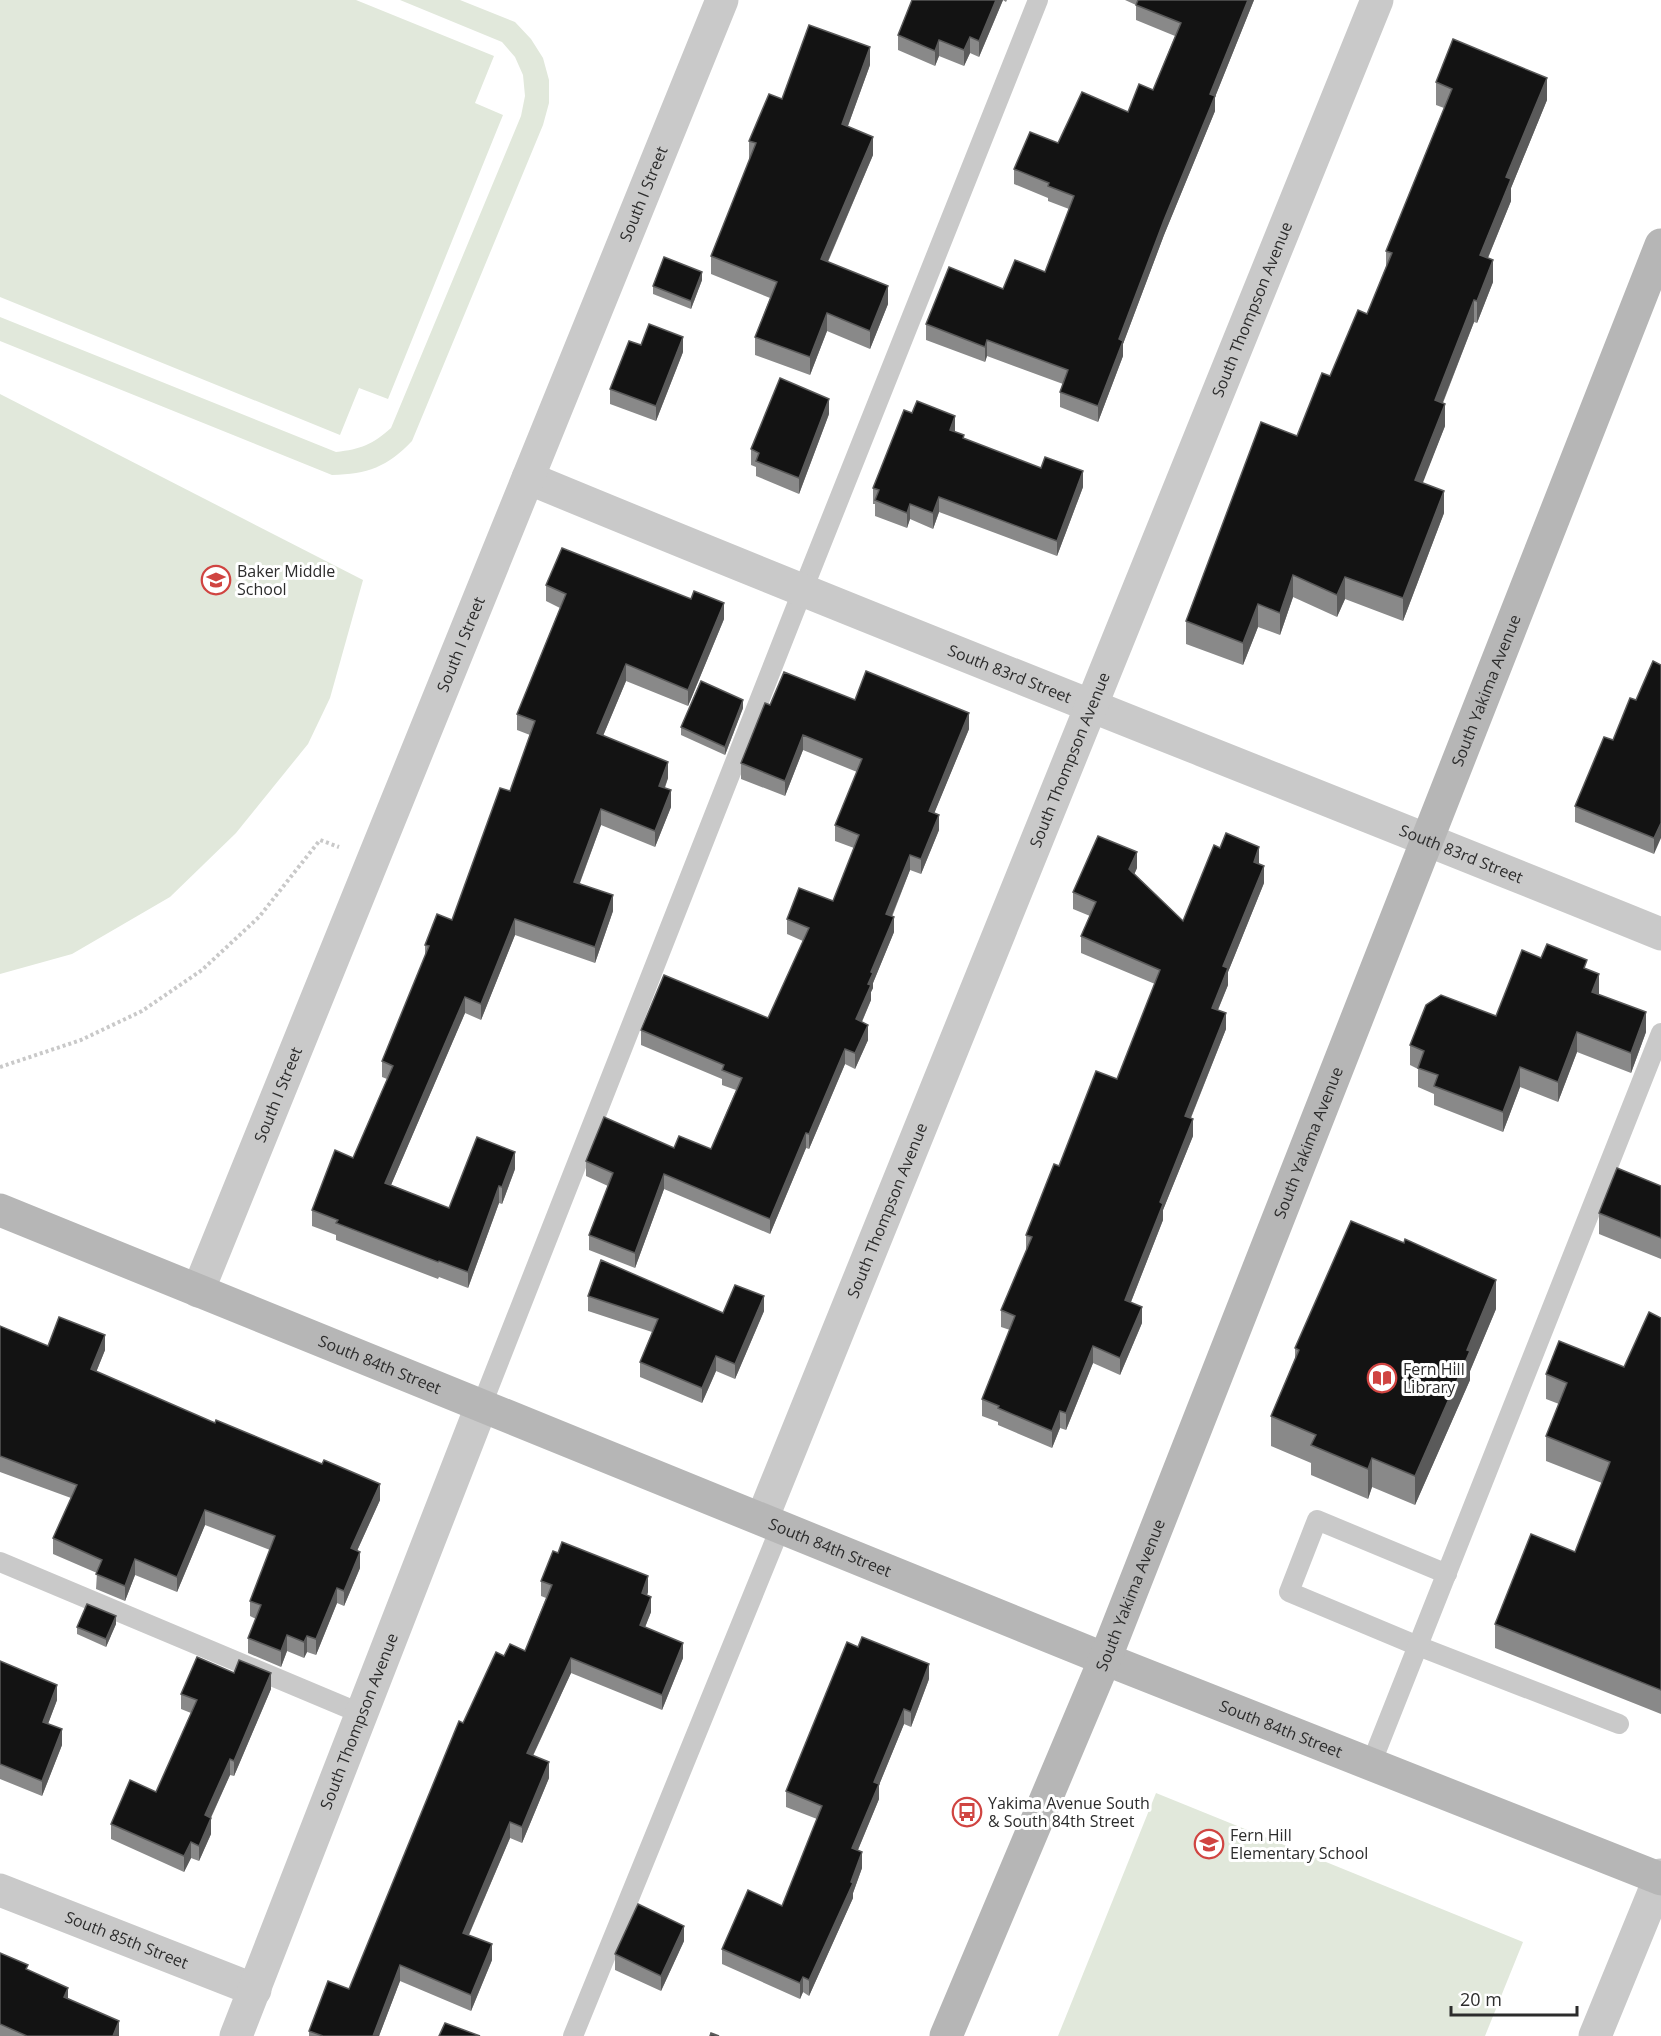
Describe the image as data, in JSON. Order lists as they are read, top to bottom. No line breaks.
{"streets":{"main road":["South Yakima Avenue","South 84th Street"],"street":["South I Street","South Thompson Avenue","South 83rd Street","South 85th Street"]},"crossings":[["South I Street","South 83rd Street"],["South I Street","South 84th Street"],["South Thompson Avenue","South 83rd Street"],["South Thompson Avenue","South 84th Street"],["South Thompson Avenue","South 85th Street"],["South 83rd Street","South Yakima Avenue"],["South Yakima Avenue","South 84th Street"]],"places":{"school or university":["Baker Middle School","Fern Hill Elementary School"],"library":["Fern Hill Library"],"bus stop":["Yakima Avenue South & South 84th Street"]},"scale_bar":"20 m"}
